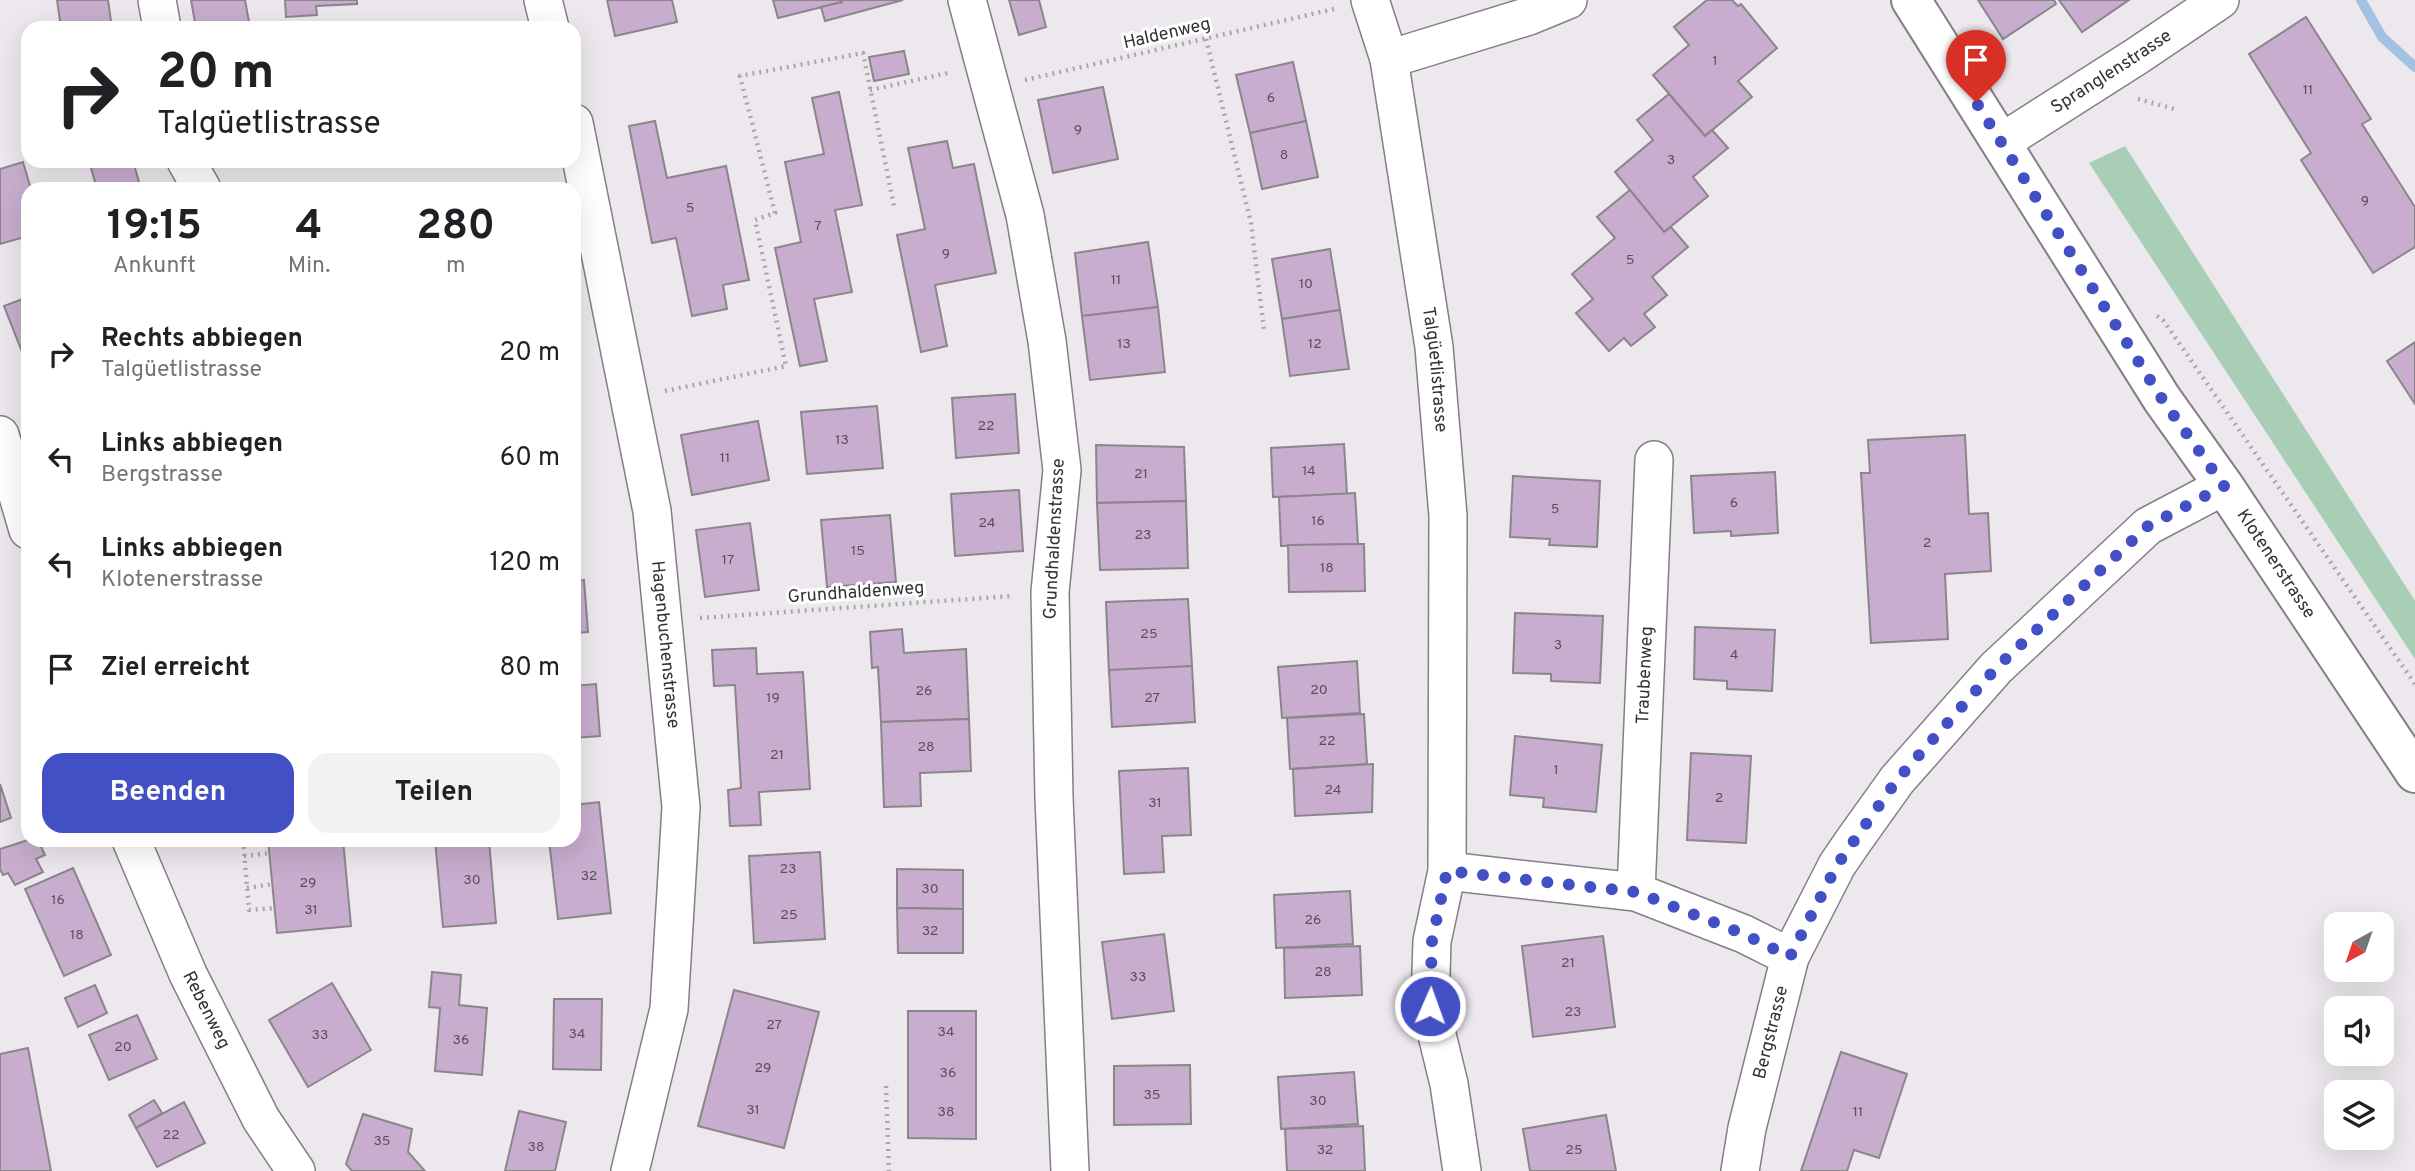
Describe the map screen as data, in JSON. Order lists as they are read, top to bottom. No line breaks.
{"streets":{"main road":["Klotenerstrasse"],"street":["Spranglenstrasse","Talgüetlistrasse","Grundhaldenstrasse","Hagenbuchenstrasse","Traubenweg","Rebenweg","Bergstrasse"],"path":["Haldenweg","Grundhaldenweg"]},"crossings":[["Haldenweg","Talgüetlistrasse"],["Haldenweg","Grundhaldenstrasse"],["Spranglenstrasse","Klotenerstrasse"],["Grundhaldenstrasse","Grundhaldenweg"],["Klotenerstrasse","Bergstrasse"],["Grundhaldenweg","Hagenbuchenstrasse"]],"house_numbers":["1","11","6","9","8","3","9","5","7","9","5","11","10","13","12","22","13","11","14","21","6","5","16","24","23","2","15","17","18","25","3","4","20","26","19","27","22","28","21","1","24","2","31","23","32","30","29","30","16","31","25","26","32","18","21","28","33","23","27","34","34","33","36","20","29","36","35","30","31","38","11","22","35","38","32","25"],"north":"bottom left","page":{"turn":["20 m","Talgüetlistrasse"],"eta":["19:15","Ankunft","4","Min.","280","m"],"list":[{"name":"Rechts abbiegen","note":"Talgüetlistrasse","value":"20 m"},{"name":"Links abbiegen","note":"Bergstrasse","value":"60 m"},{"name":"Links abbiegen","note":"Klotenerstrasse","value":"120 m"},{"name":"Ziel erreicht","value":"80 m"}],"buttons":["Beenden","Teilen"]}}
